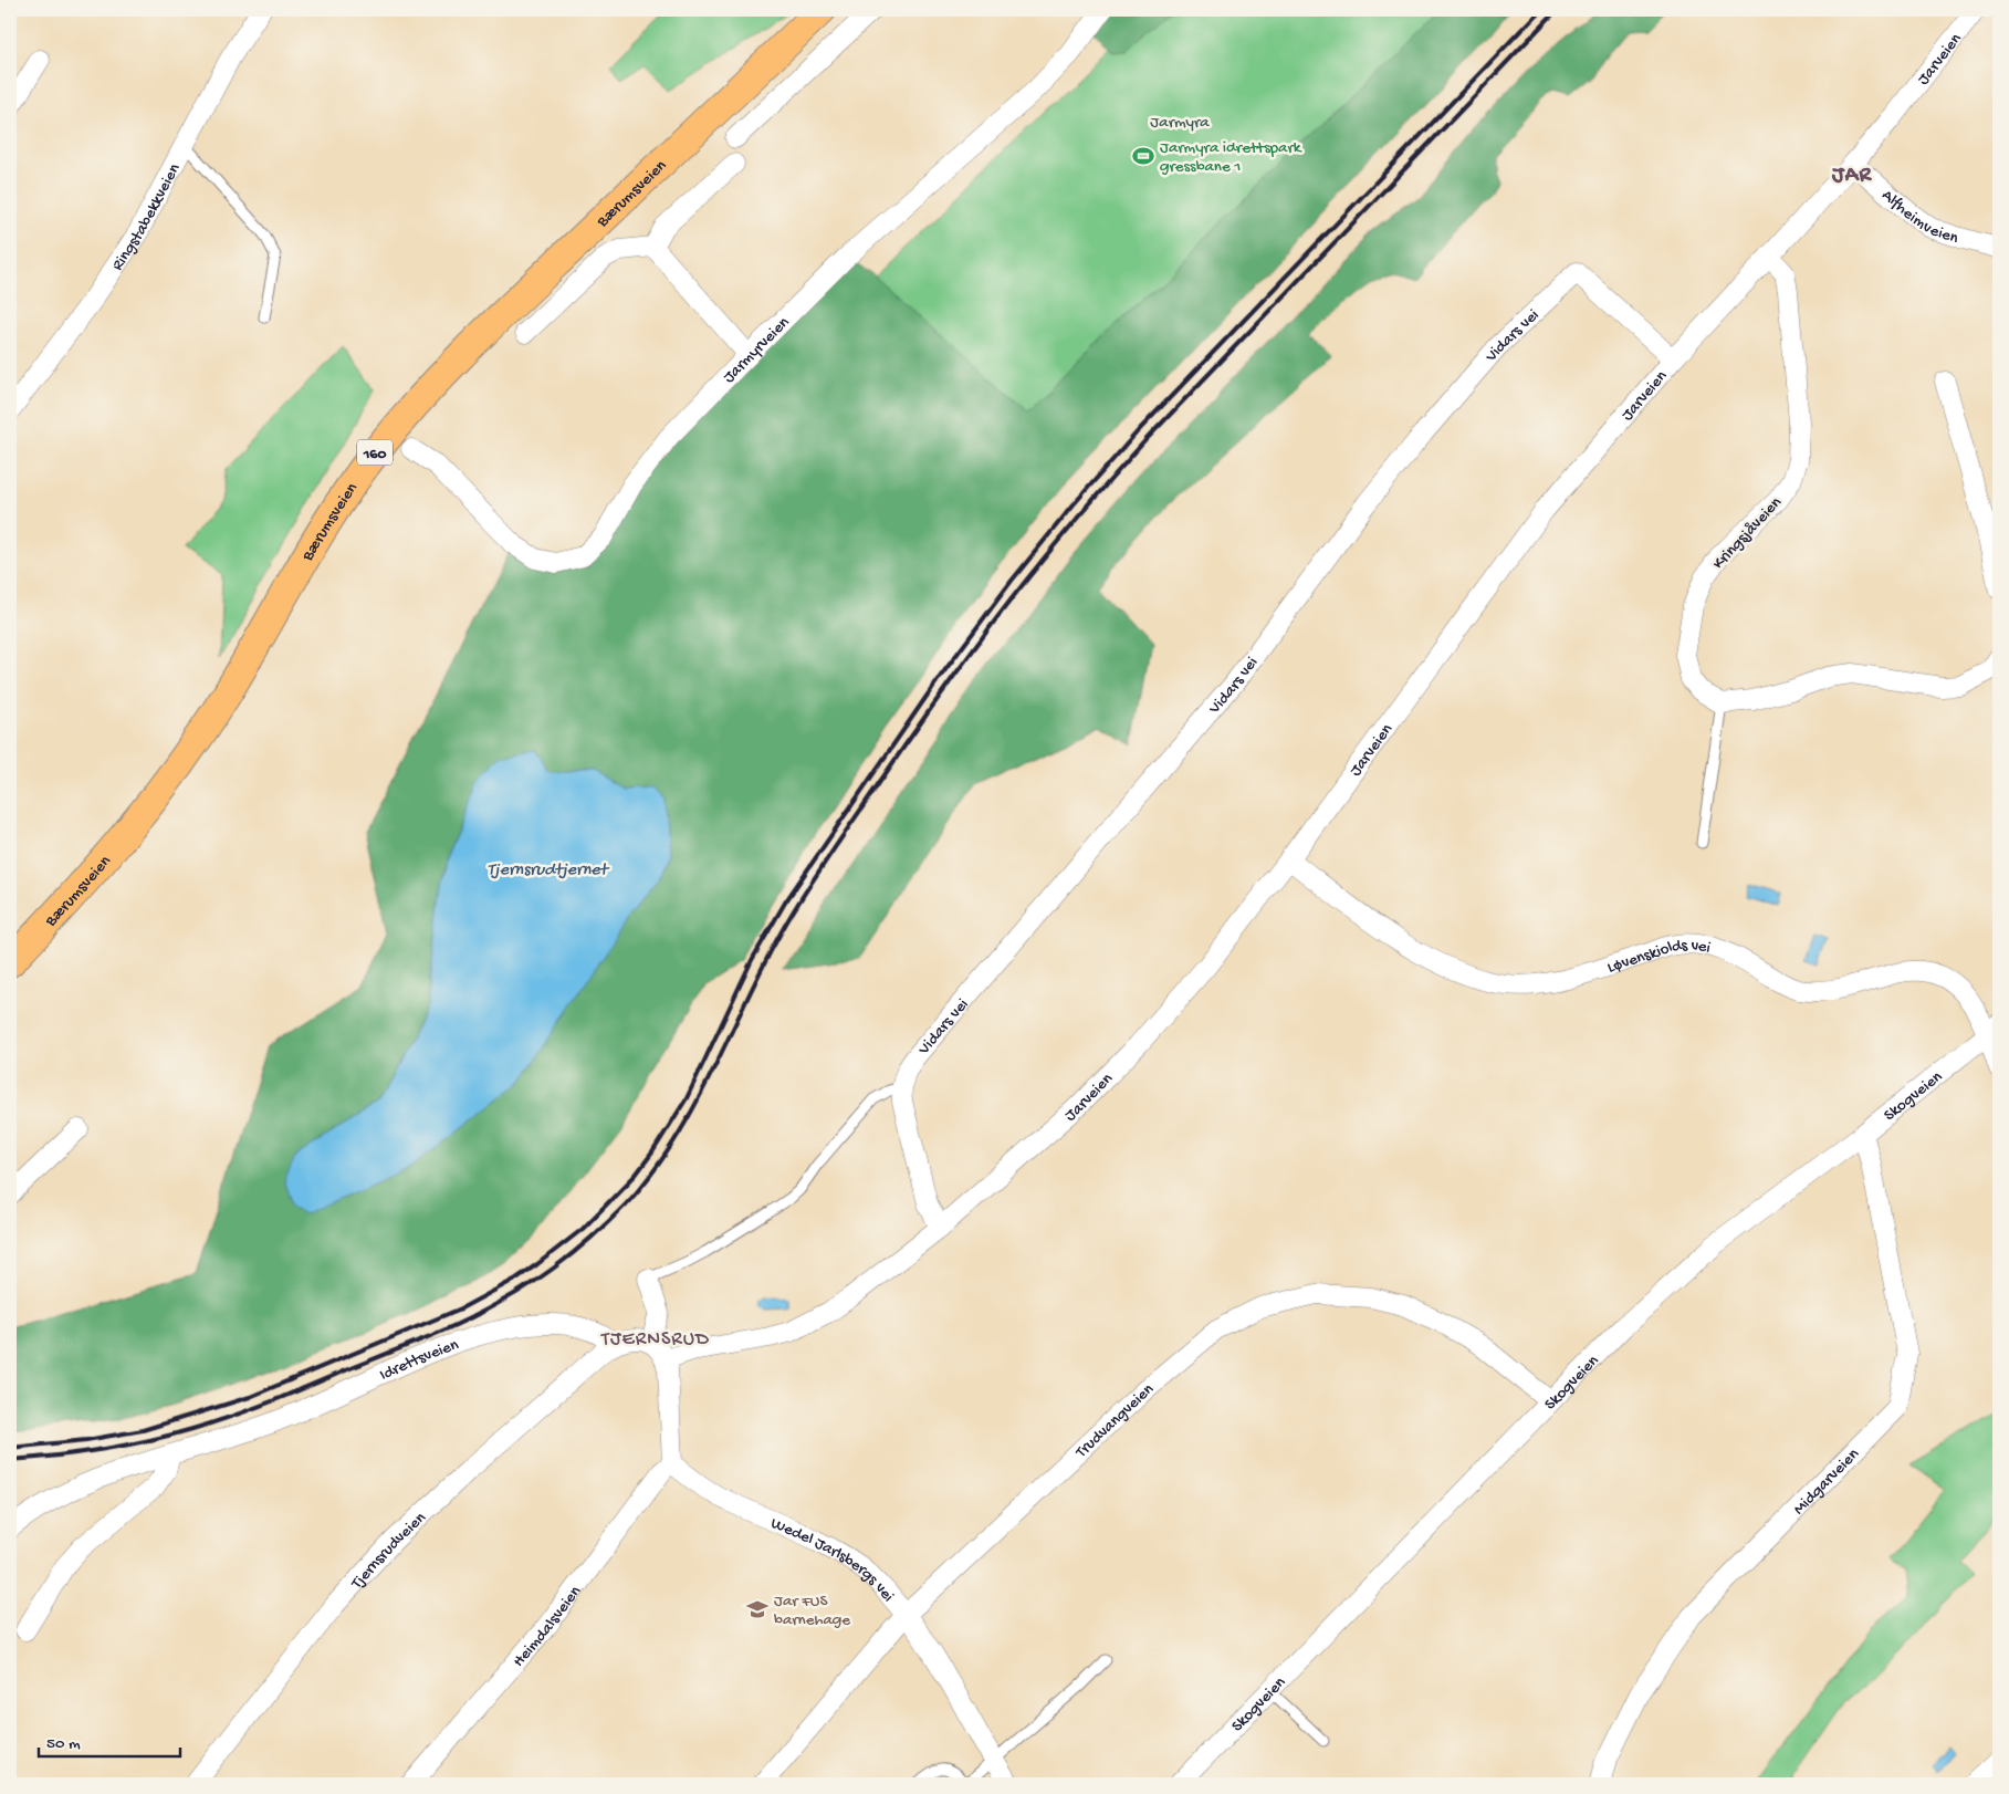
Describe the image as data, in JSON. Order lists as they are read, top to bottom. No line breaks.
{"streets":{"main road":["Bærumsveien","160"],"street":["Jarveien","Alfheimveien","Ringstabekkveien","Vidars vei","Jarmyrveien","Kringsjåveien","Løvenskiolds vei","Skogveien","Idrettsveien","Trudvangveien","Midgarveien","Tjernsrudveien","Wedel Jarlsbergs vei","Heimdalsveien"]},"crossings":[["Jarveien","Alfheimveien"],["Jarveien","Vidars vei"],["Jarveien","Kringsjåveien"],["Jarveien","Løvenskiolds vei"],["Løvenskiolds vei","Skogveien"],["Skogveien","Trudvangveien"],["Skogveien","Midgarveien"],["Idrettsveien","Tjernsrudveien"],["Trudvangveien","Wedel Jarlsbergs vei"],["Wedel Jarlsbergs vei","Heimdalsveien"]],"districts":["JAR","TJERNSRUD"],"water":["Tjernsrudtjernet"],"parks":["Jarmyra"],"places":{"sports":["Jarmyra idrettspark gressbane 1"],"school or university":["Jar FUS barnehage"]},"scale_bar":"50 m"}
